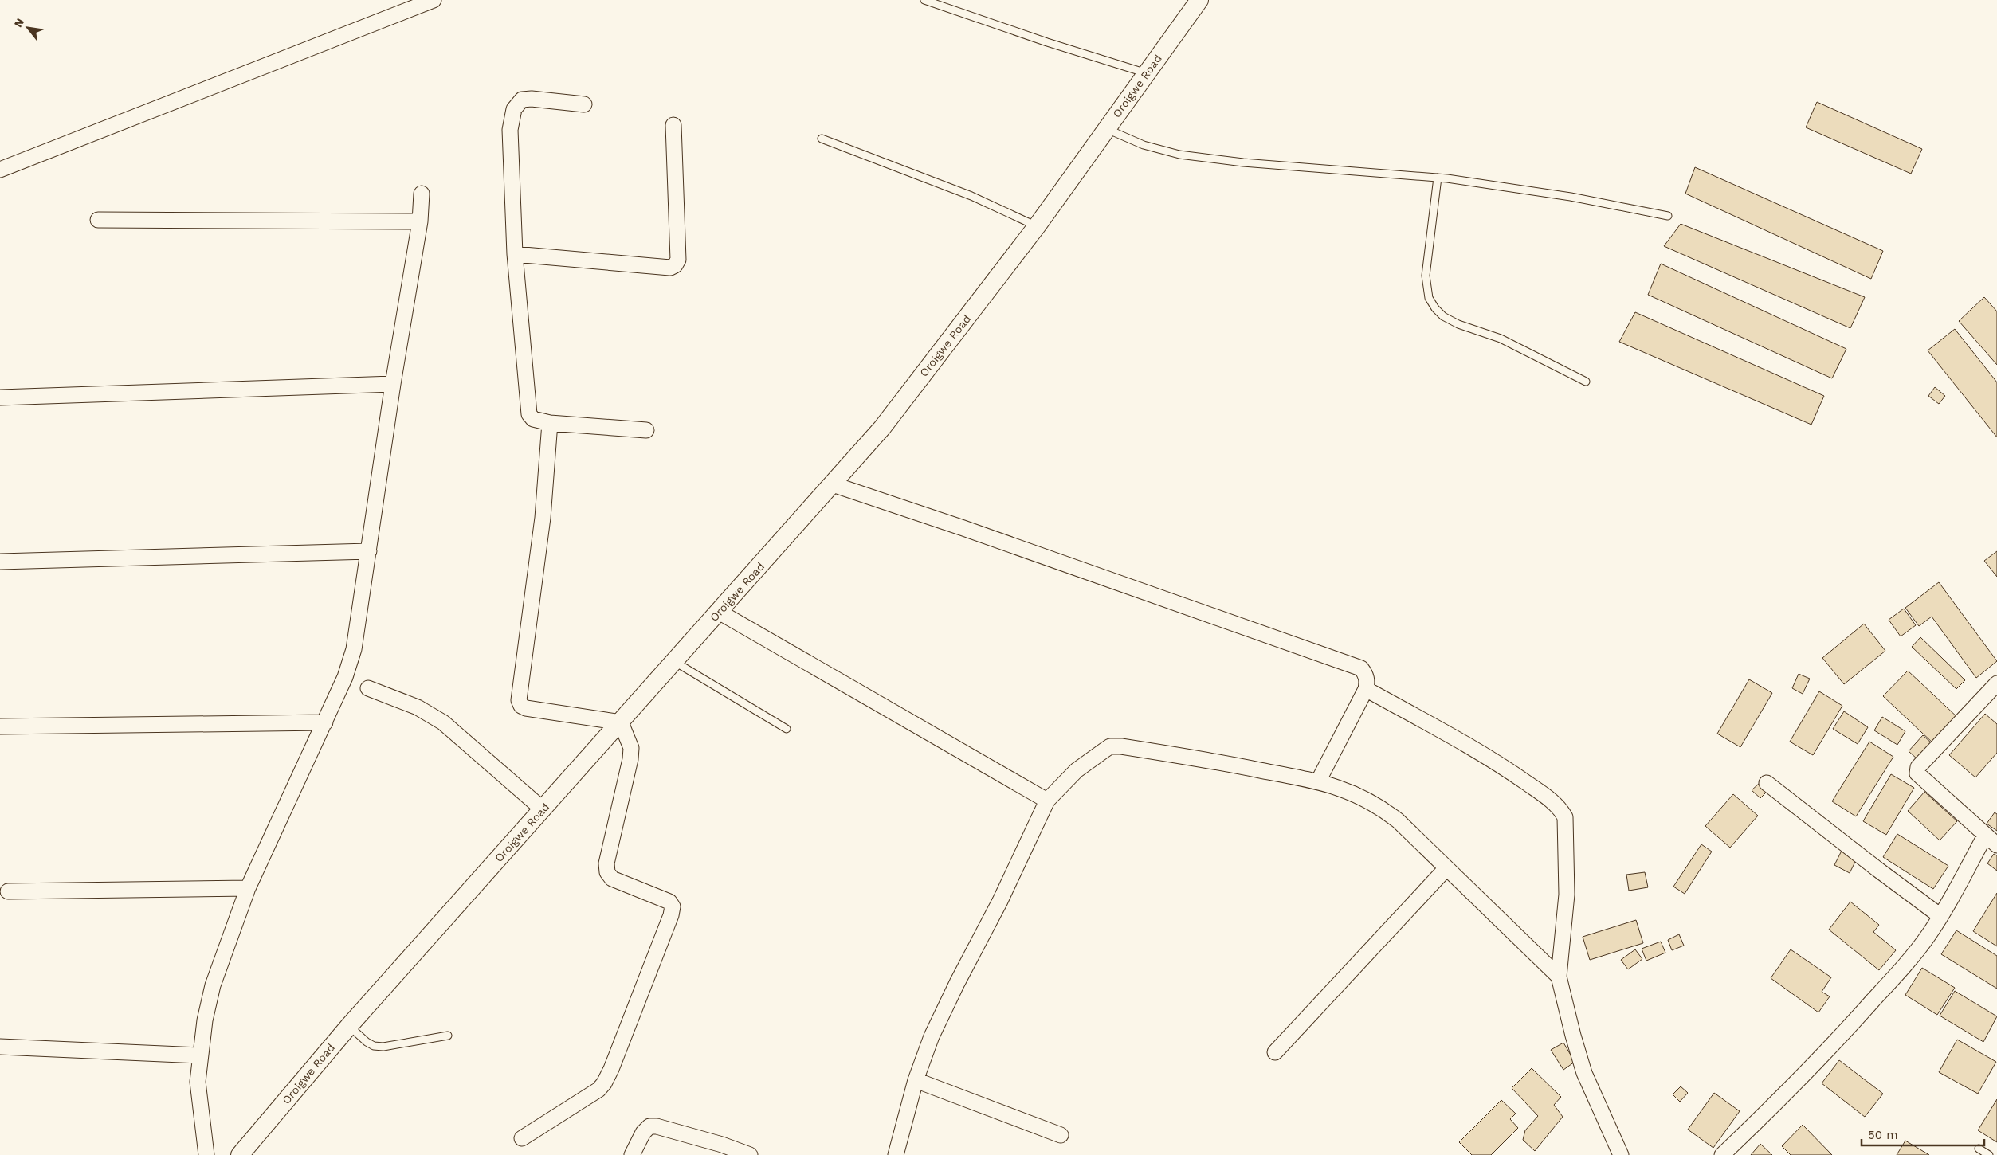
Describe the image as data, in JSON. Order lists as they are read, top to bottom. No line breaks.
{"streets":{"street":["Oroigwe Road"]},"scale_bar":"50 m","north":"top left"}
